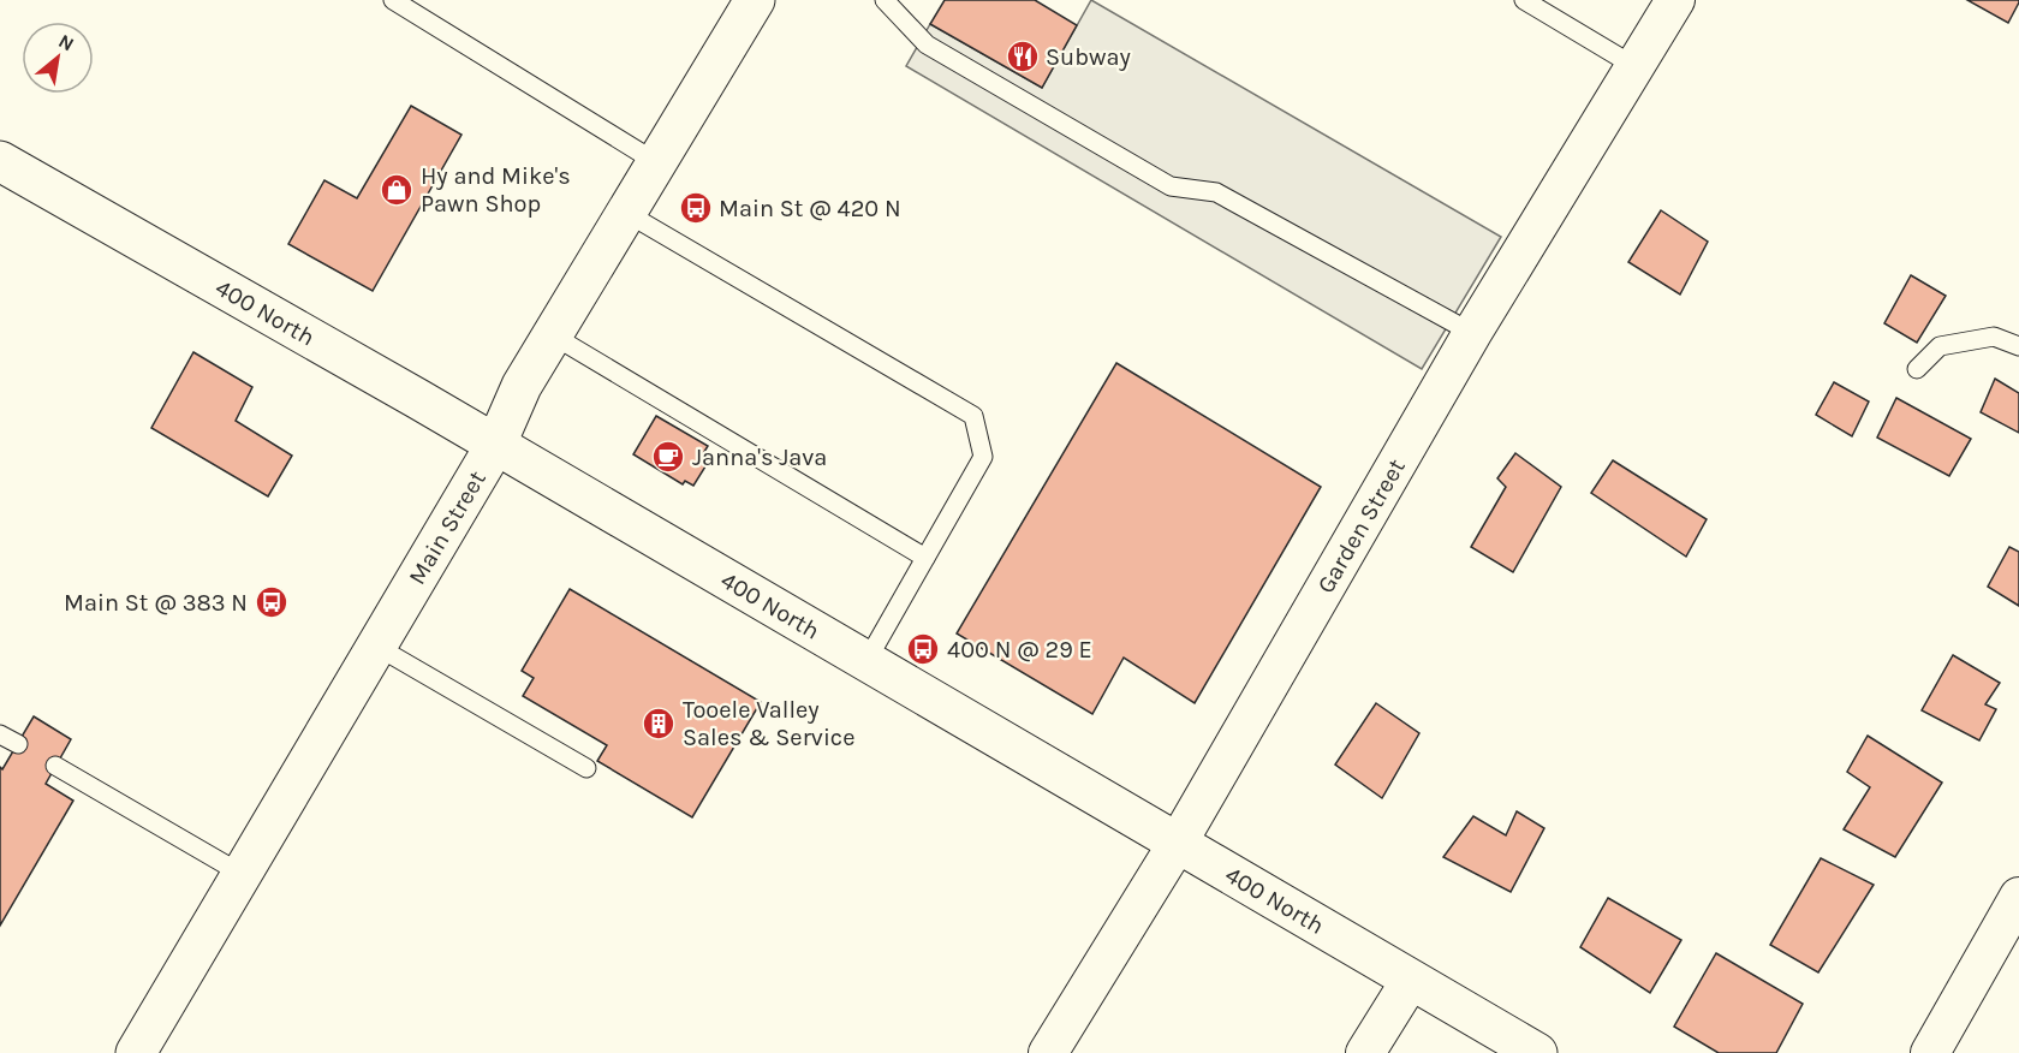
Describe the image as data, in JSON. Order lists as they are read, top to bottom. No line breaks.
{"streets":{"main road":["400 North","Main Street"],"street":["Garden Street"]},"crossings":[["400 North","Garden Street"],["400 North","Main Street"]],"places":{"restaurant":["Subway"],"shop":["Hy and Mike's Pawn Shop"],"bus stop":["Main St @ 420 N","Main St @ 383 N","400 N @ 29 E"],"cafe":["Janna's Java"],"building":["Tooele Valley Sales & Service"]},"north":"top right"}
